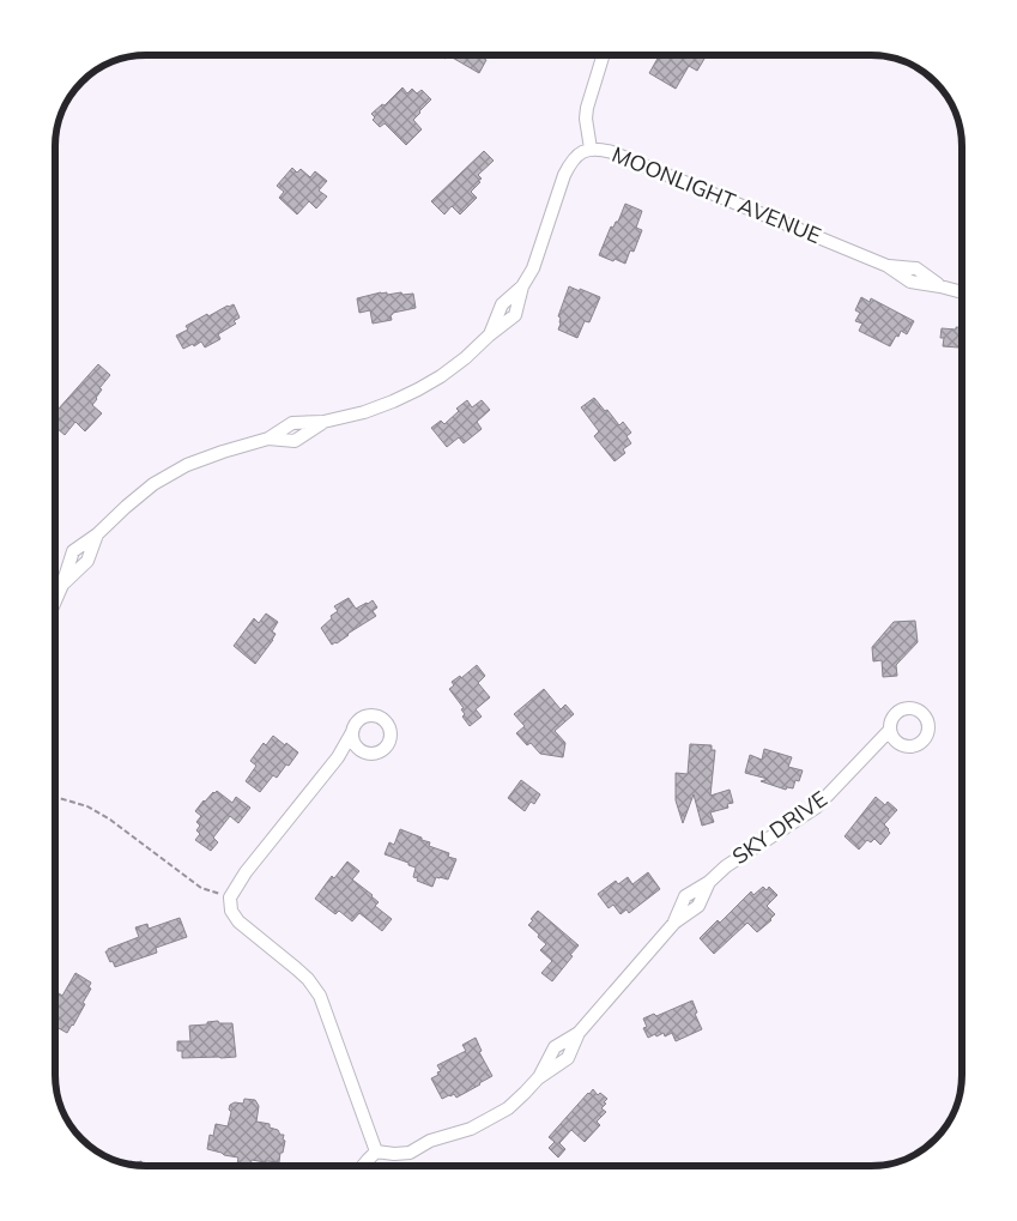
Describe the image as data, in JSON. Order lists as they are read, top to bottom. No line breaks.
{"streets":{"street":["MOONLIGHT AVENUE","SKY DRIVE"]}}
